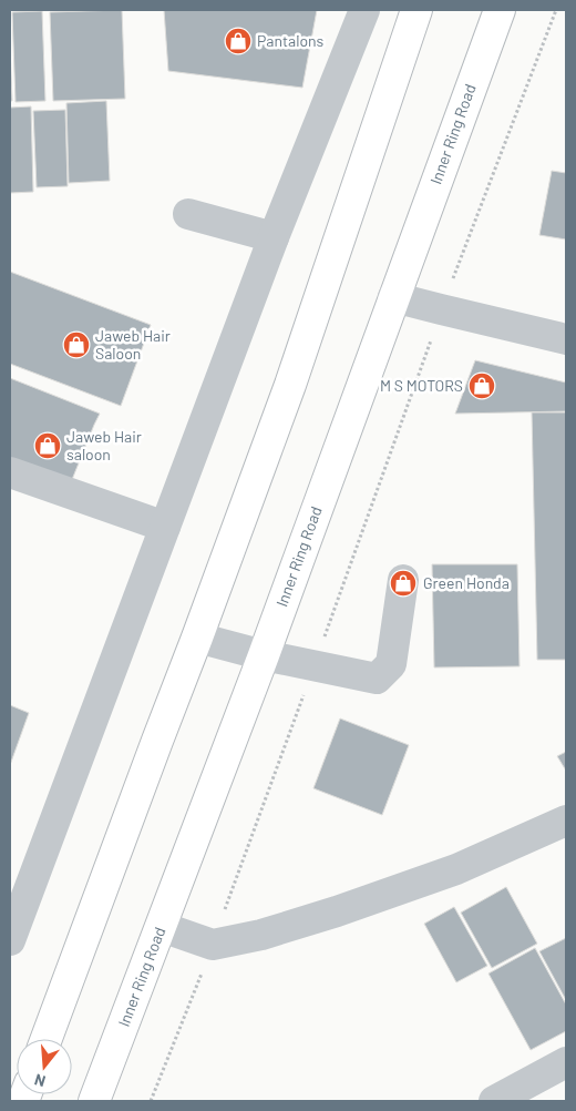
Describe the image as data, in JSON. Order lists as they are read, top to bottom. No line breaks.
{"streets":{"highway":["Inner Ring Road"]},"places":{"shop":["Pantalons","Jaweb Hair Saloon","M S MOTORS","Jaweb Hair saloon","Green Honda"]},"north":"bottom"}
